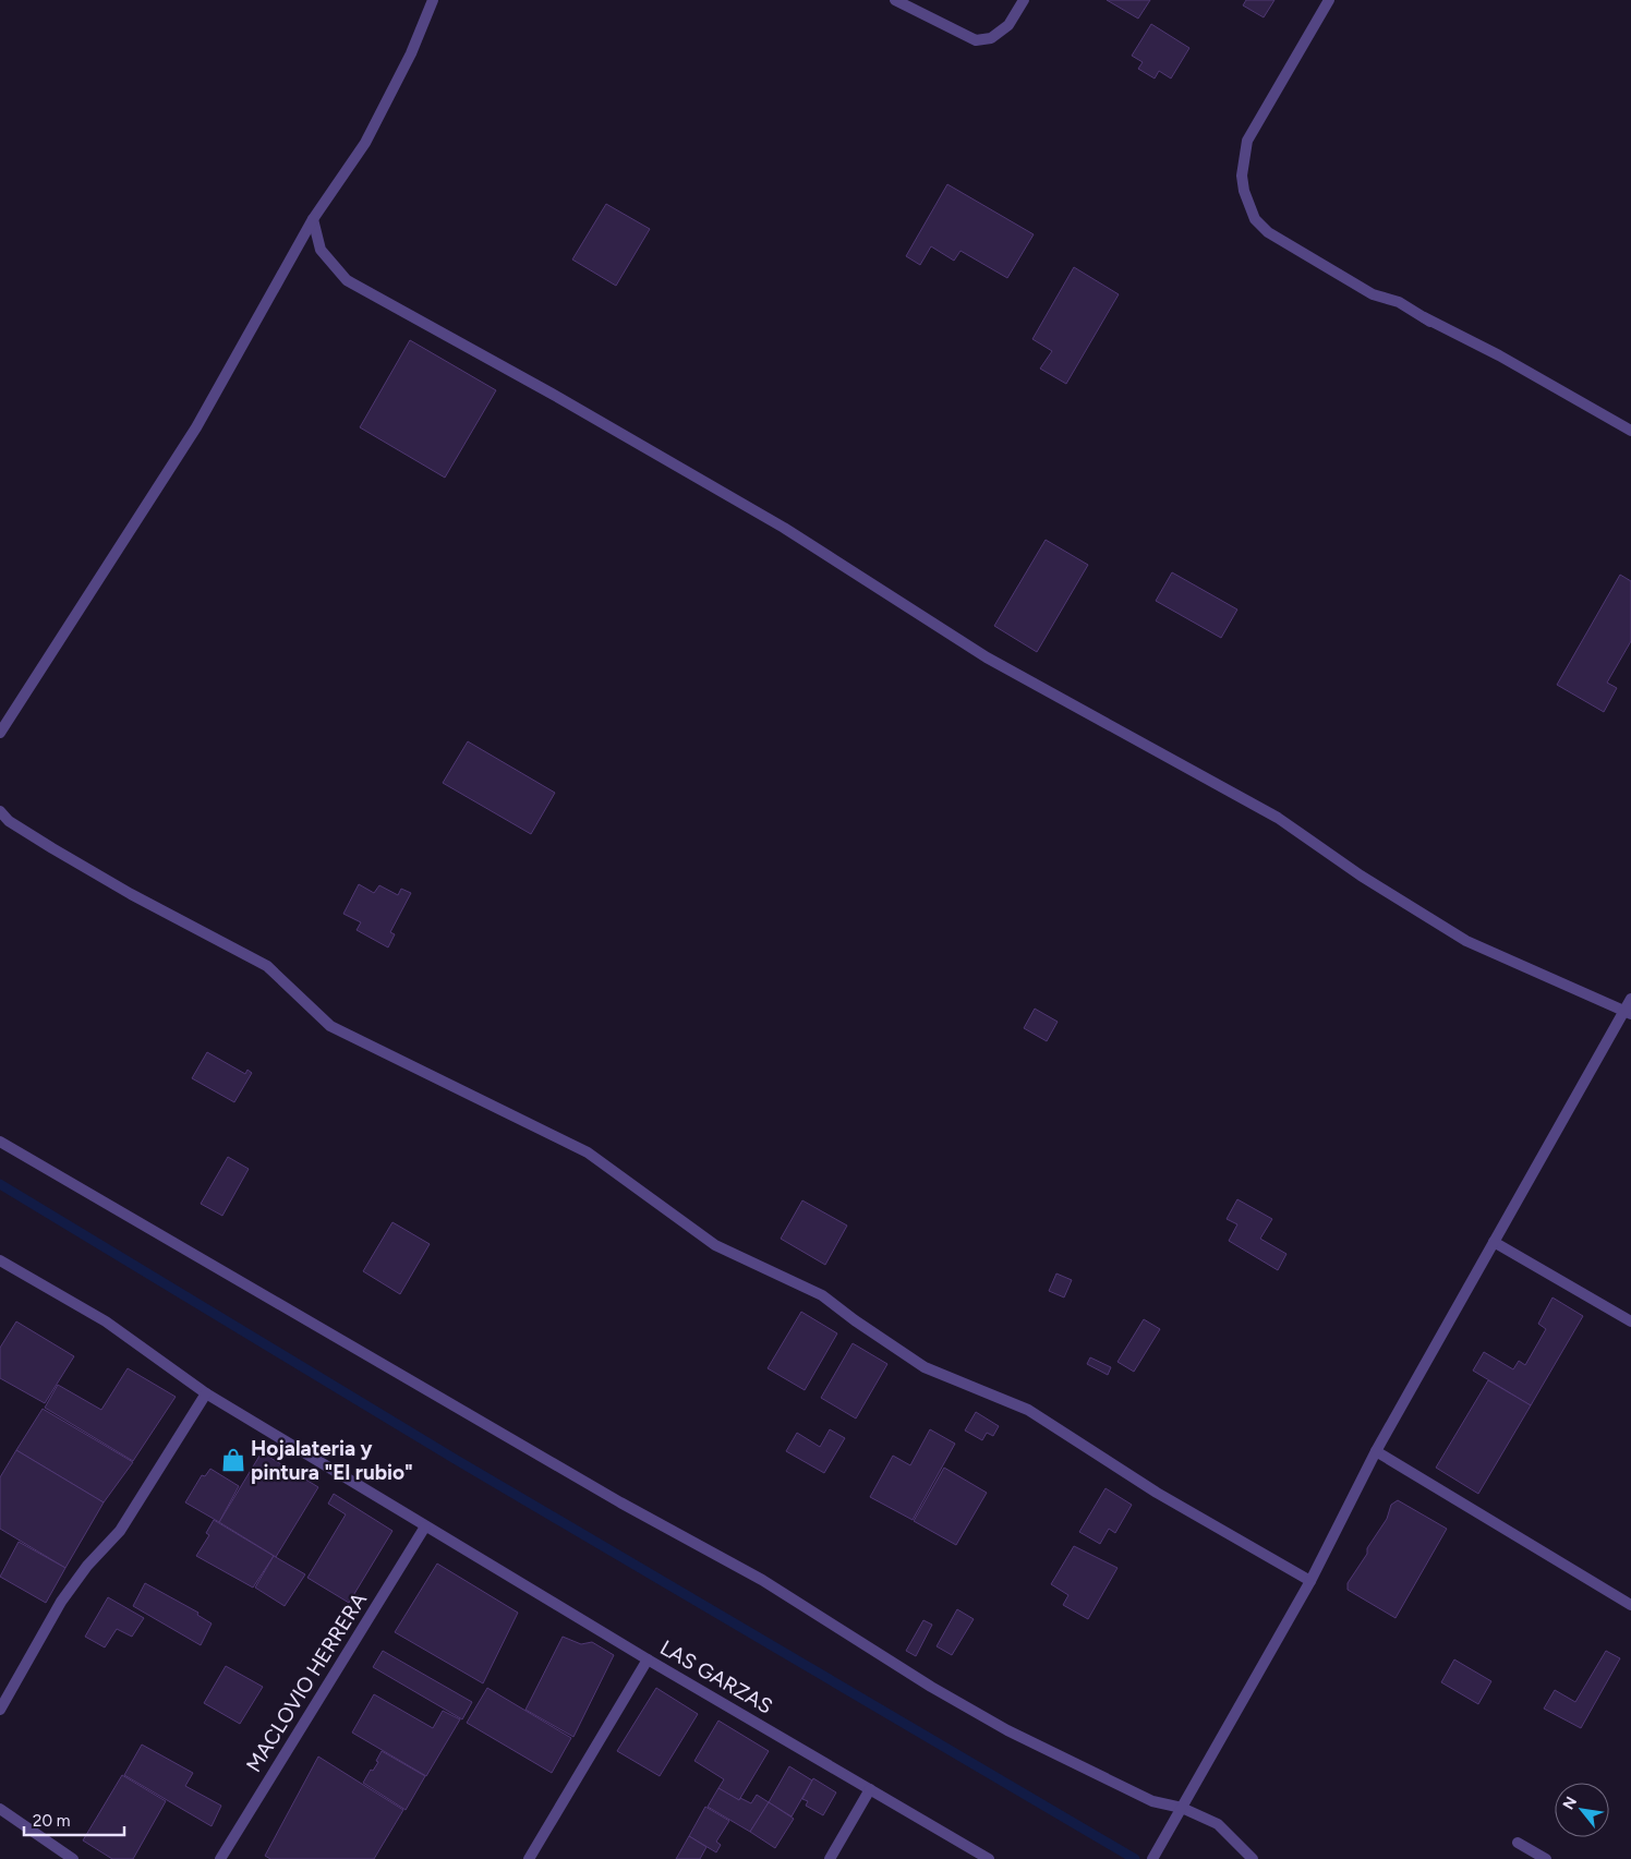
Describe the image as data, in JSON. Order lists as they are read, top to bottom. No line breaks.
{"streets":{"street":["LAS GARZAS","MACLOVIO HERRERA"]},"crossings":[["LAS GARZAS","MACLOVIO HERRERA"]],"places":{"shop":["Hojalateria y pintura \"El rubio\""]},"scale_bar":"20 m","north":"top left"}
